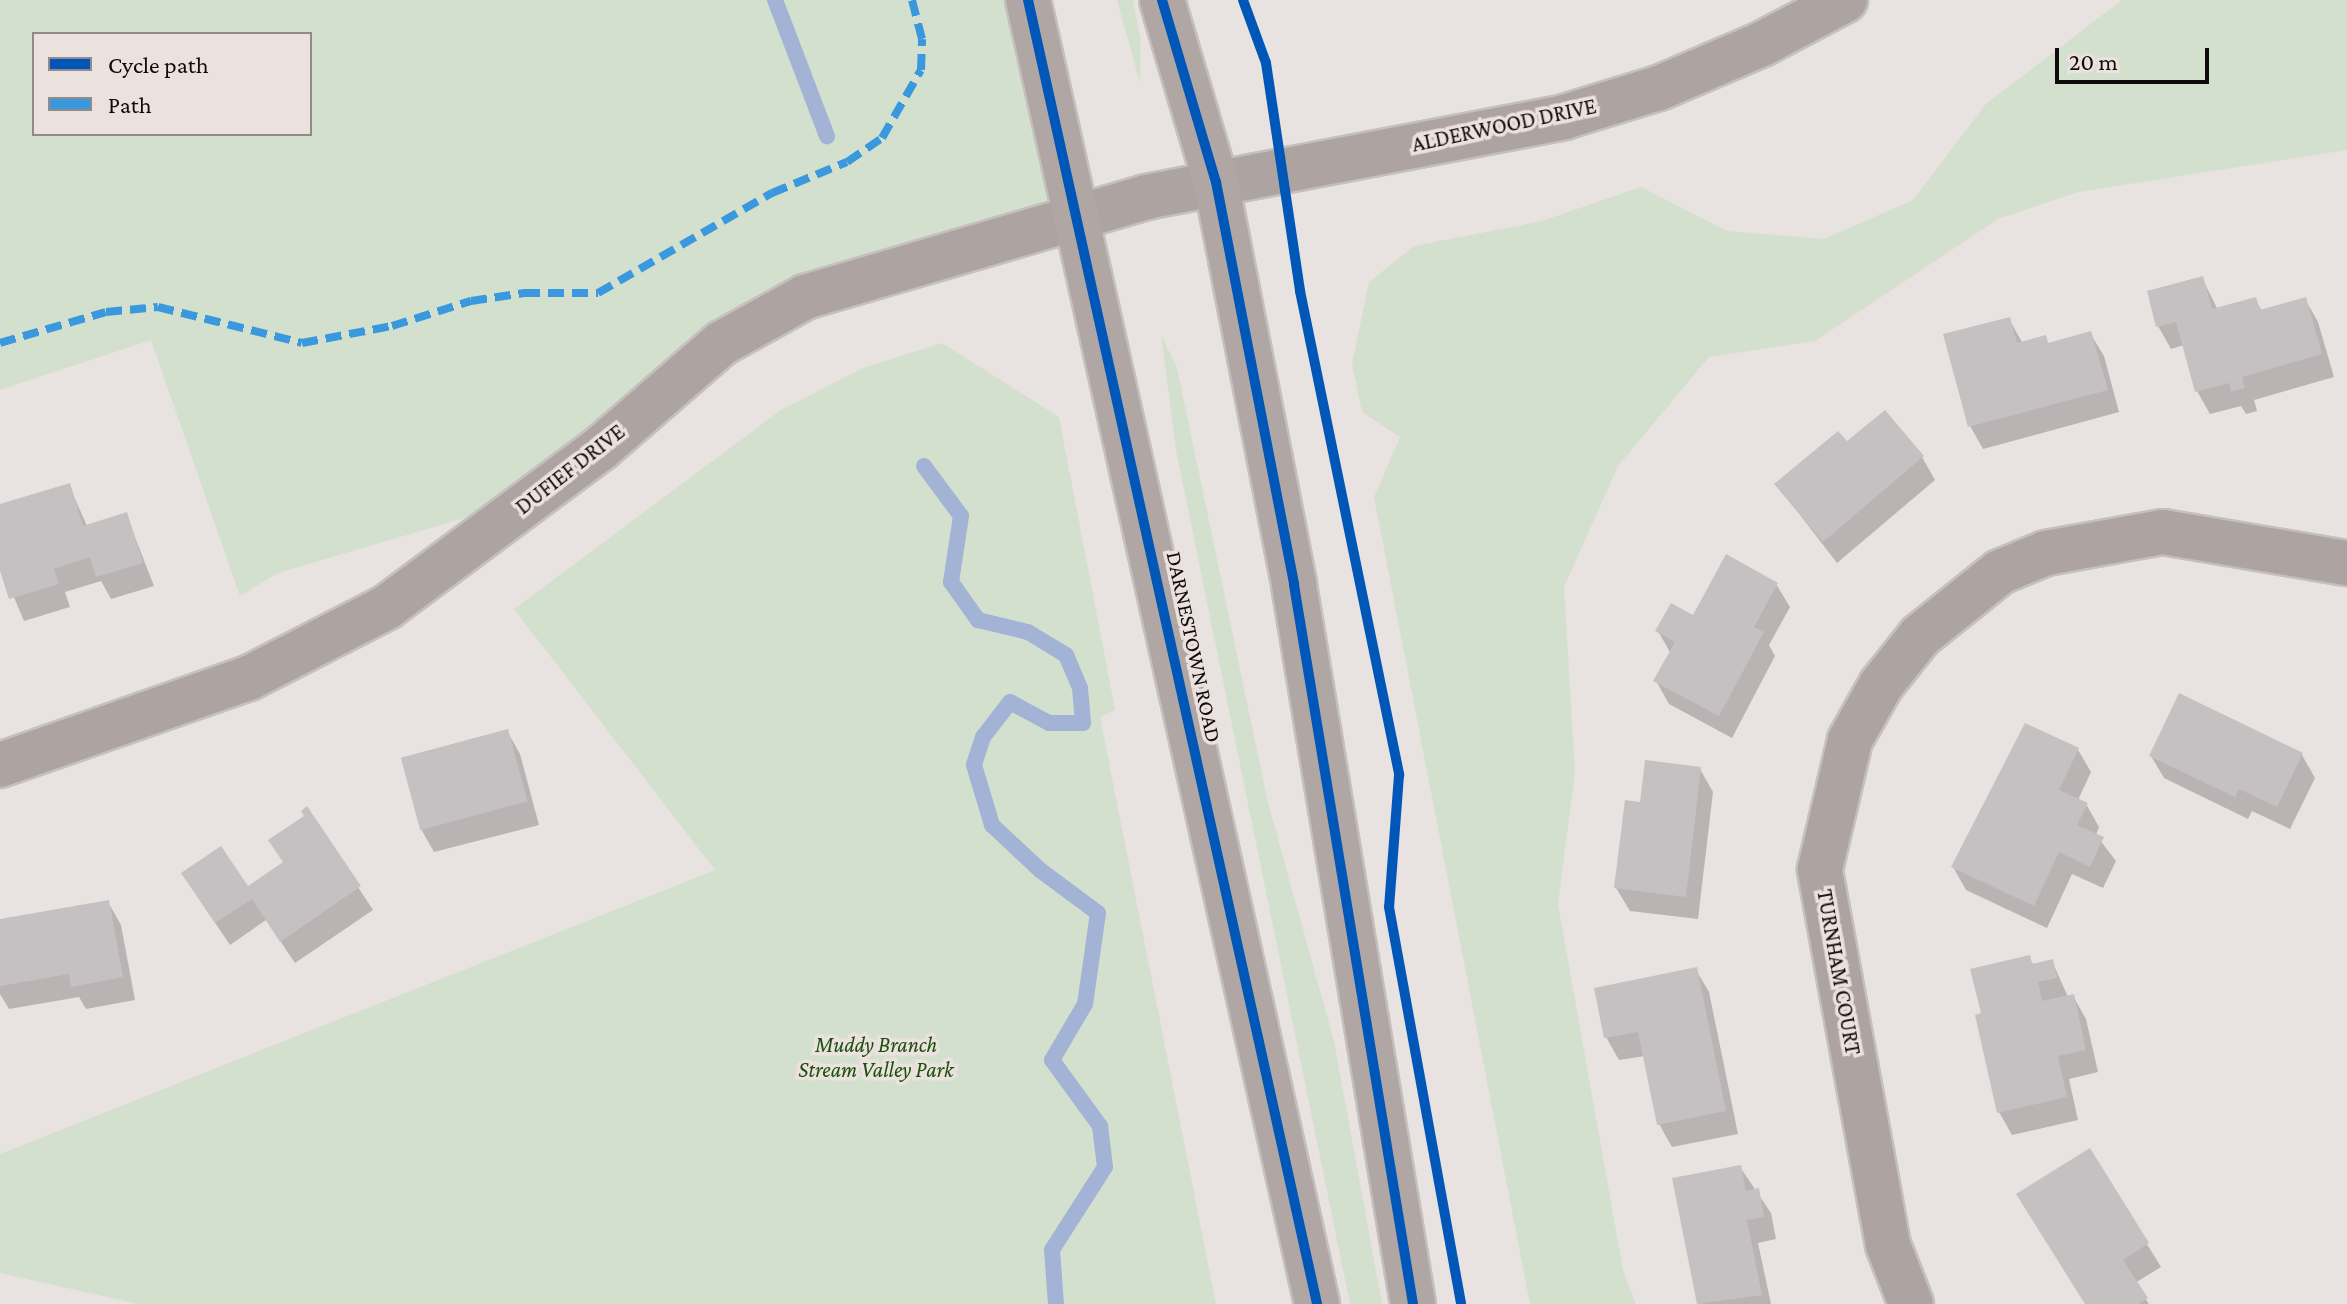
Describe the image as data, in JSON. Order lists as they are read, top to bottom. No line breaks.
{"streets":{"main road":["DARNESTOWN ROAD"],"street":["ALDERWOOD DRIVE","DUFIEF DRIVE","TURNHAM COURT"]},"crossings":[["ALDERWOOD DRIVE","DUFIEF DRIVE"],["DUFIEF DRIVE","DARNESTOWN ROAD"]],"parks":["Muddy Branch Stream Valley Park"],"legend":["Cycle path","Path"],"scale_bar":"20 m"}
